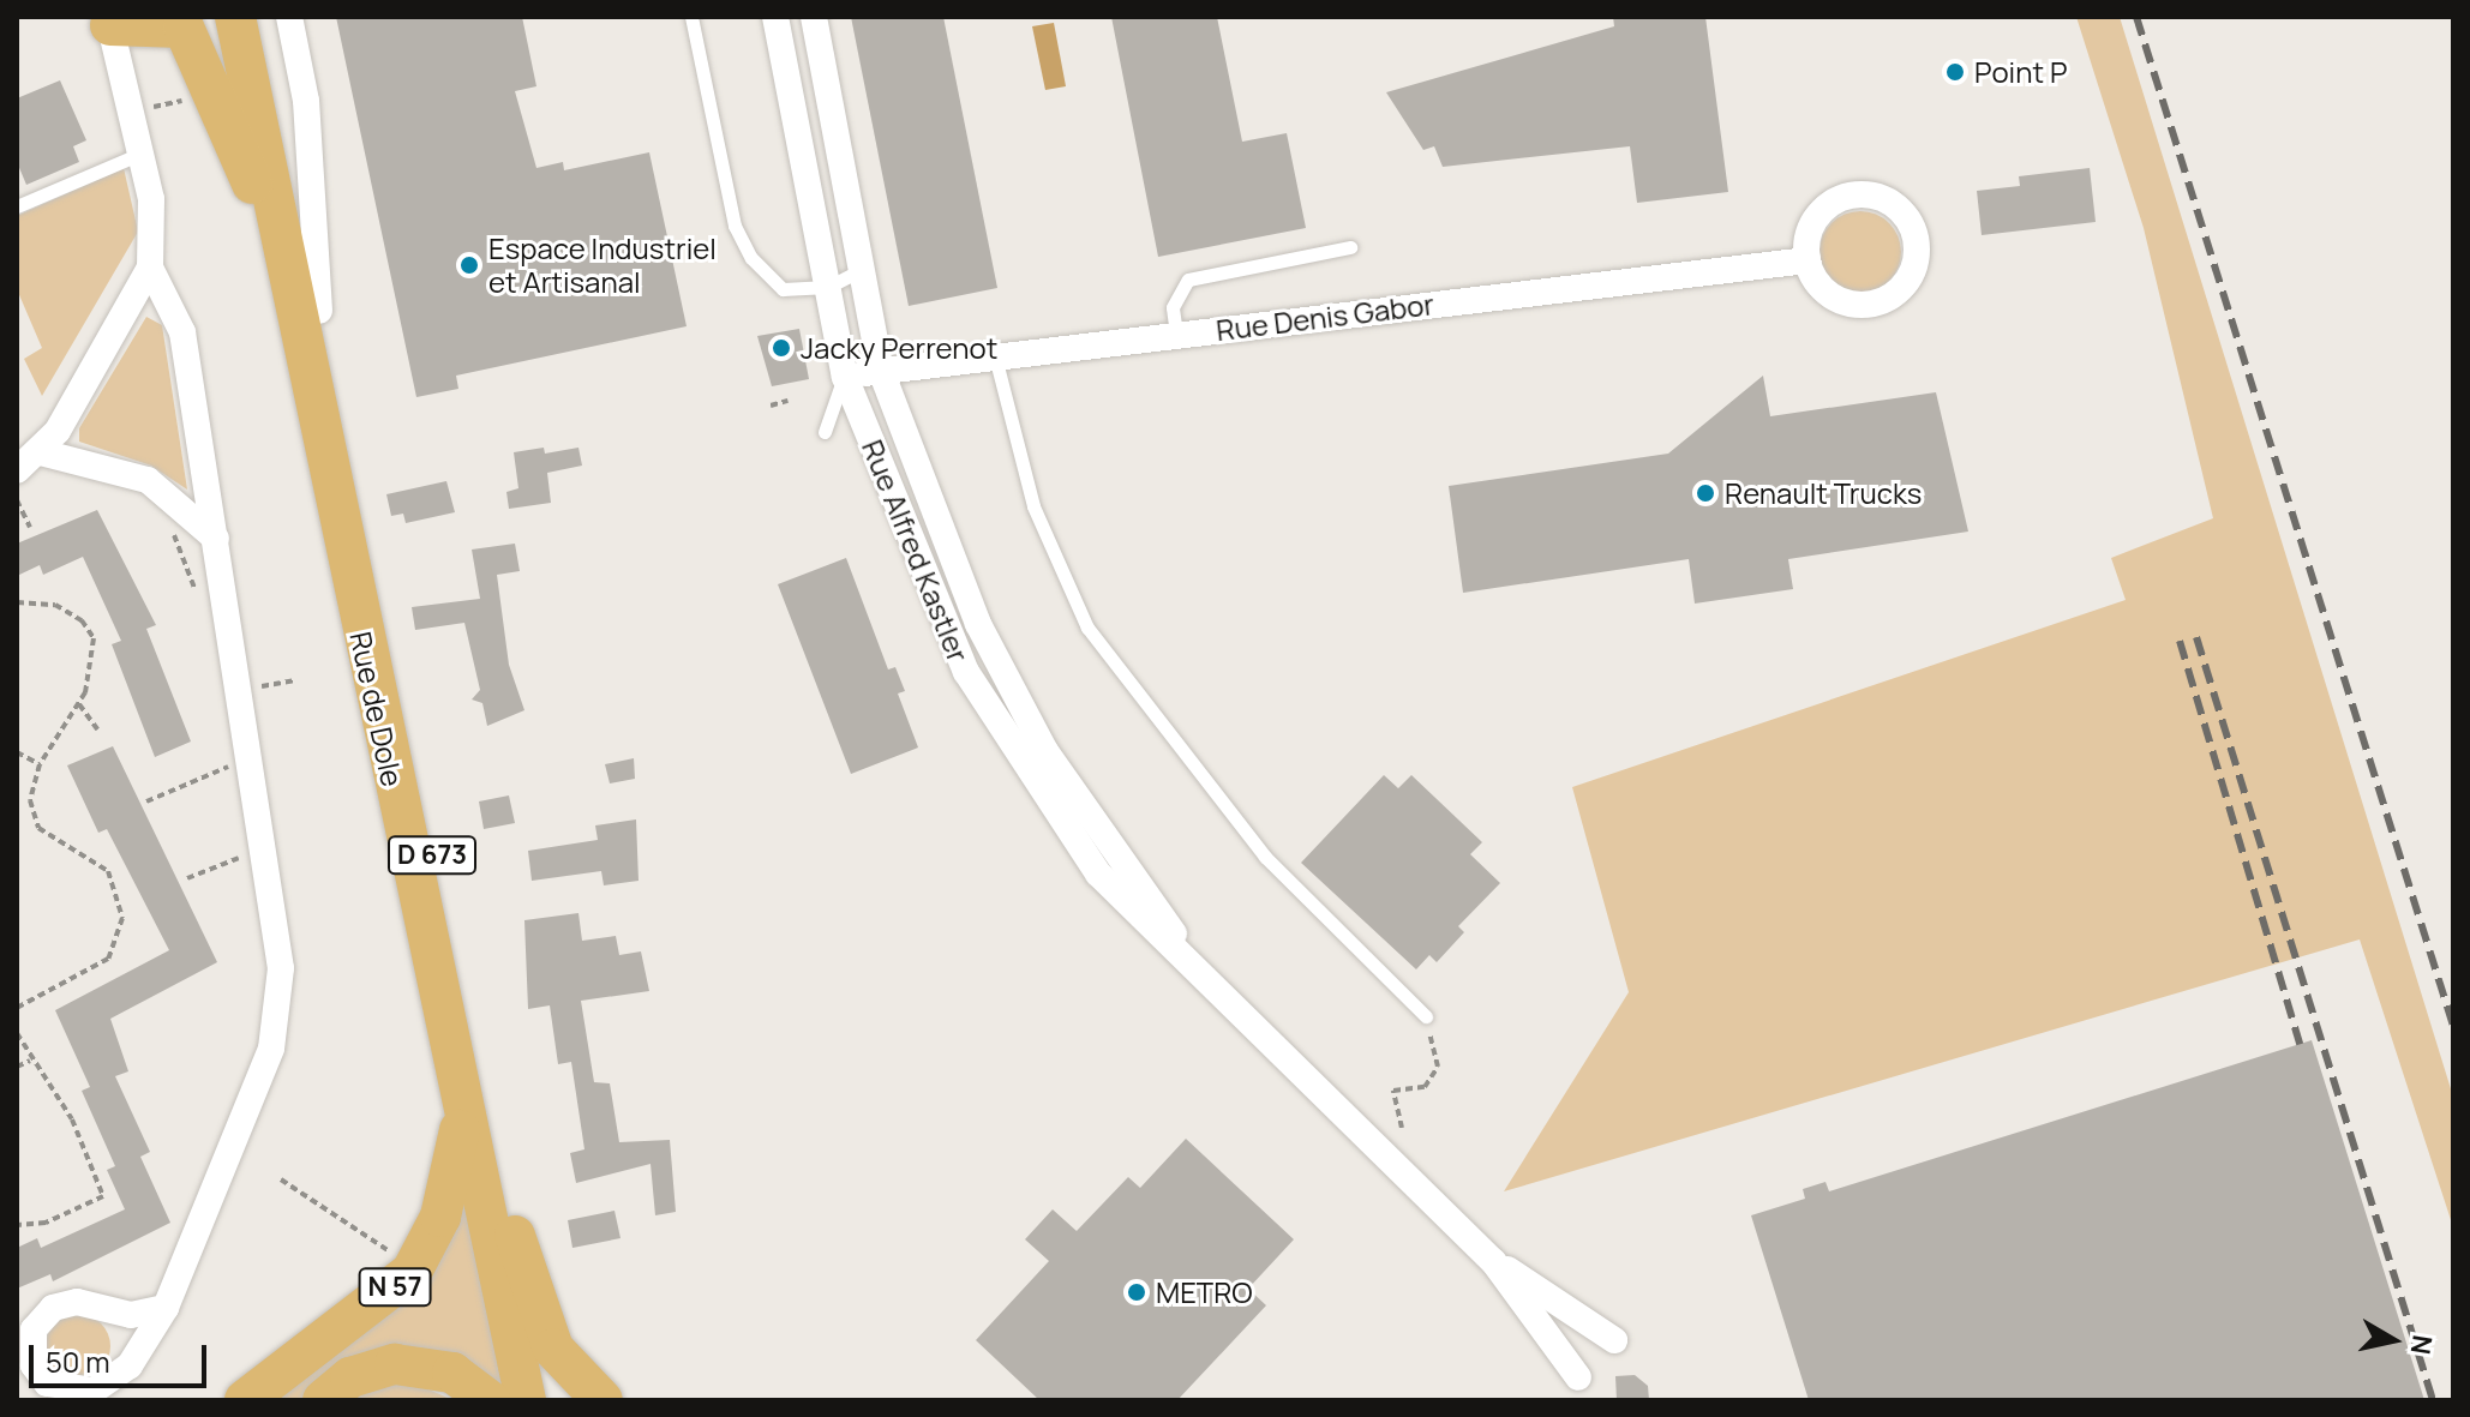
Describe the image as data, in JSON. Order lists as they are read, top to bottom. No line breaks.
{"streets":{"main road":["Rue de Dole","D 673","N 57"],"street":["Rue Denis Gabor","Rue Alfred Kastler"]},"crossings":[["Rue Denis Gabor","Rue Alfred Kastler"],["Rue de Dole","N 57"]],"places":["Point P","Espace Industriel et Artisanal","Jacky Perrenot","Renault Trucks","METRO"],"scale_bar":"50 m","north":"right"}
